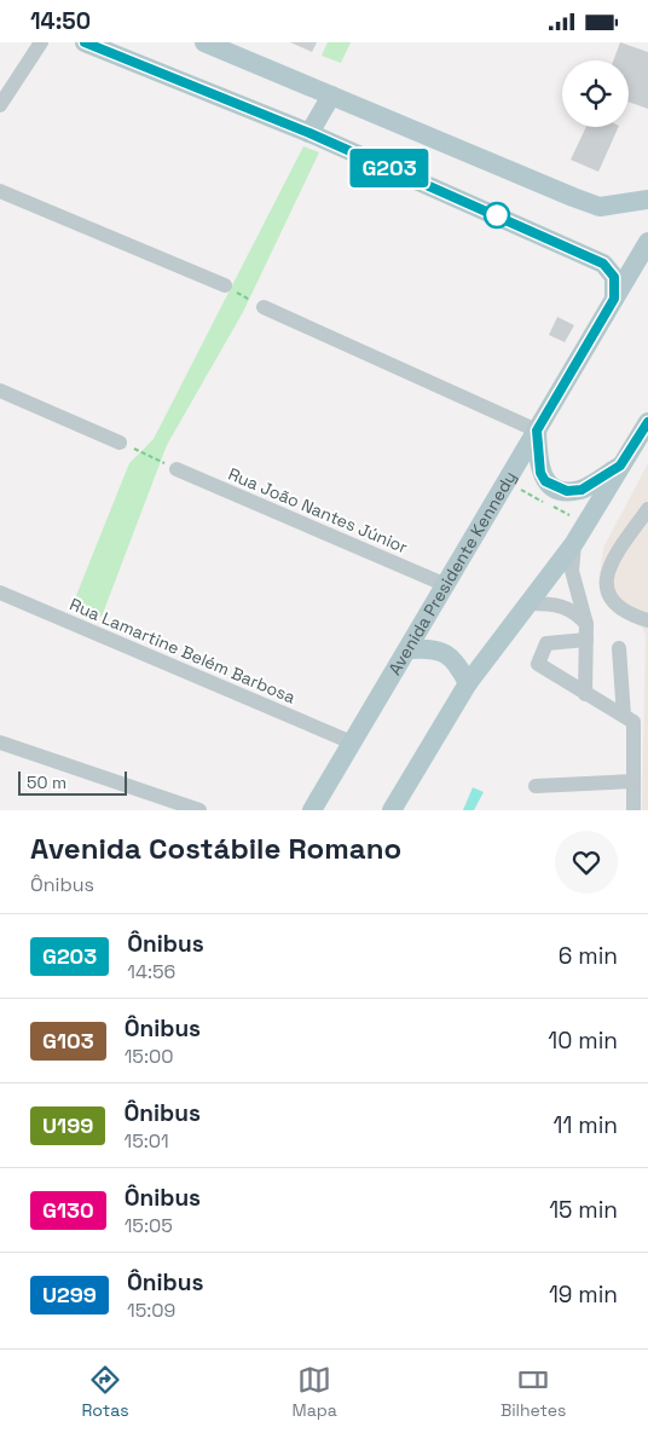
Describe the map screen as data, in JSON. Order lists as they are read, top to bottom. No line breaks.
{"streets":{"main road":["Avenida Presidente Kennedy"],"street":["Rua João Nantes Júnior","Rua Lamartine Belém Barbosa"]},"crossings":[["Rua João Nantes Júnior","Avenida Presidente Kennedy"],["Avenida Presidente Kennedy","Rua Lamartine Belém Barbosa"]],"lines":["bus line G203"],"scale_bar":"50 m","page":{"status":"14:50","on_map":"G203","scale":"50 m","heading":["Avenida Costábile Romano","Ônibus"],"list":[{"mark":"G203","name":"Ônibus","note":"14:56","value":"6 min"},{"mark":"G103","name":"Ônibus","note":"15:00","value":"10 min"},{"mark":"U199","name":"Ônibus","note":"15:01","value":"11 min"},{"mark":"G130","name":"Ônibus","note":"15:05","value":"15 min"},{"mark":"U299","name":"Ônibus","note":"15:09","value":"19 min"}],"tabs":["Rotas","Mapa","Bilhetes"]}}
